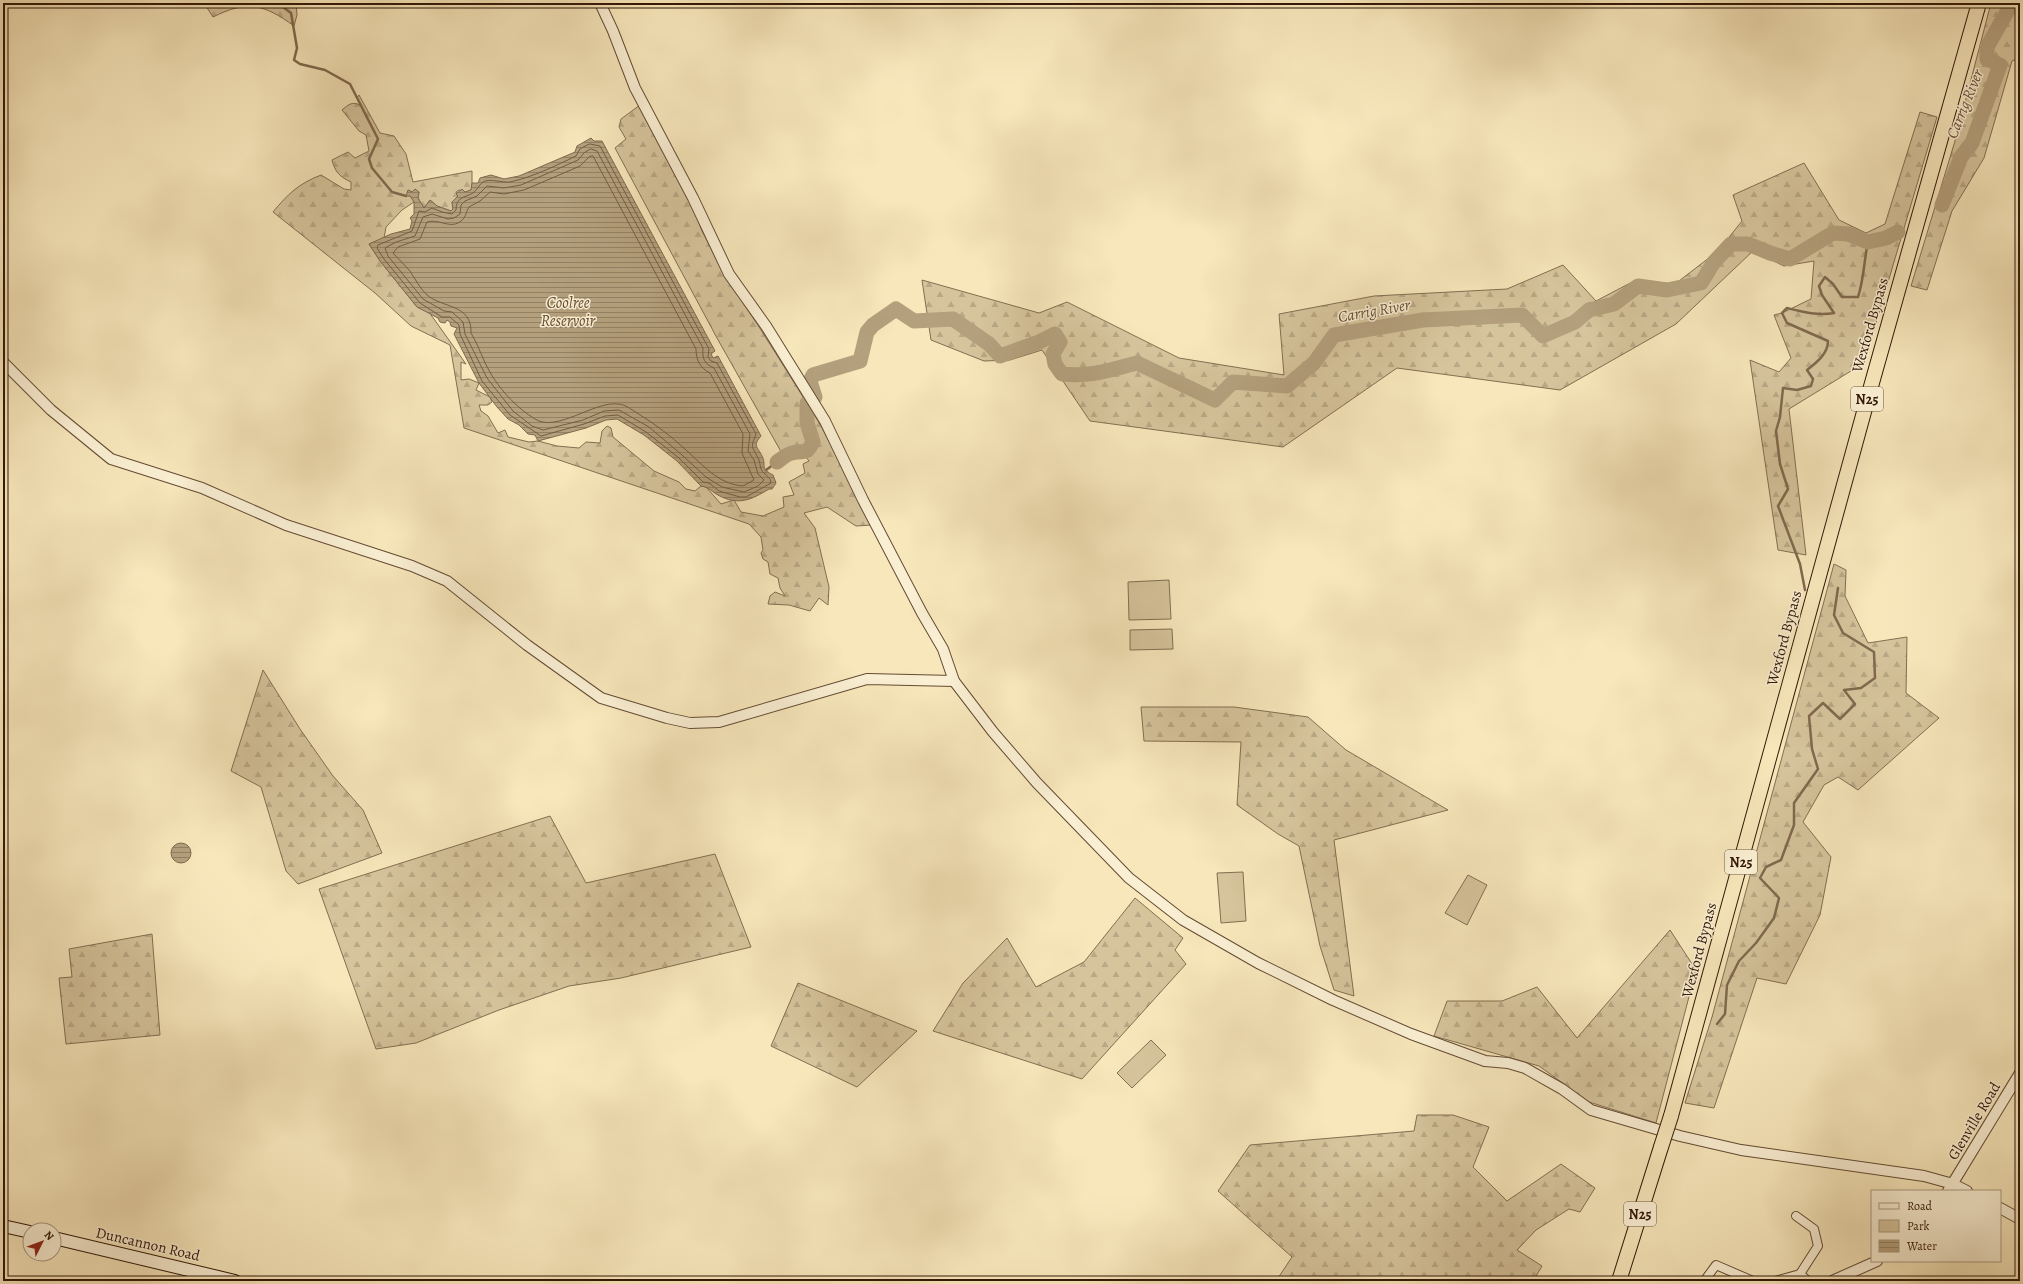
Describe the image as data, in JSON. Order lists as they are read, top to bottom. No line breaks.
{"streets":{"highway":["Wexford Bypass","N25"],"main road":["Duncannon Road"],"street":["Glenville Road"]},"water":["Carrig River","Coolree Reservoir"],"legend":["Road","Park","Water"],"north":"top right"}
